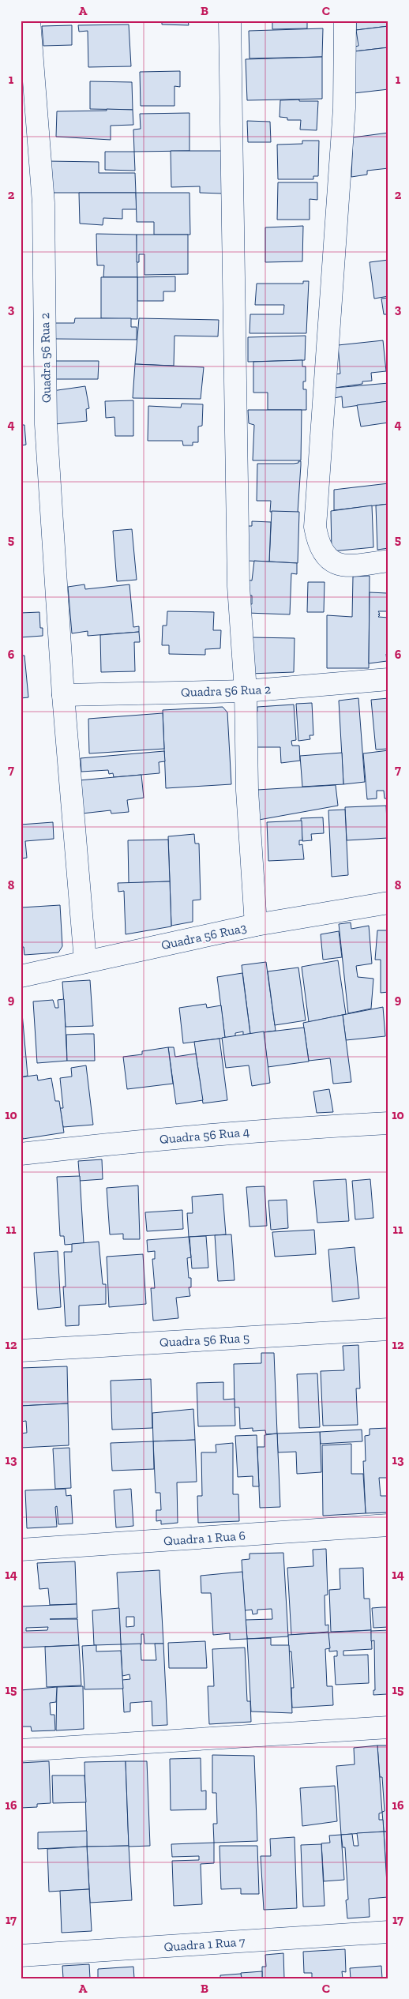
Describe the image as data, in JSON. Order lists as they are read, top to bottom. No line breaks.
{"streets":{"street":["Quadra 56 Rua 2","Quadra 56 Rua3","Quadra 56 Rua 4","Quadra 56 Rua 5","Quadra 1 Rua 6","Quadra 1 Rua 7"]},"crossings":[["Quadra 56 Rua 2","Quadra 56 Rua3"]],"grid":{"columns":["A","B","C"],"rows":["1","2","3","4","5","6","7","8","9","10","11","12","13","14","15","16","17"]}}
